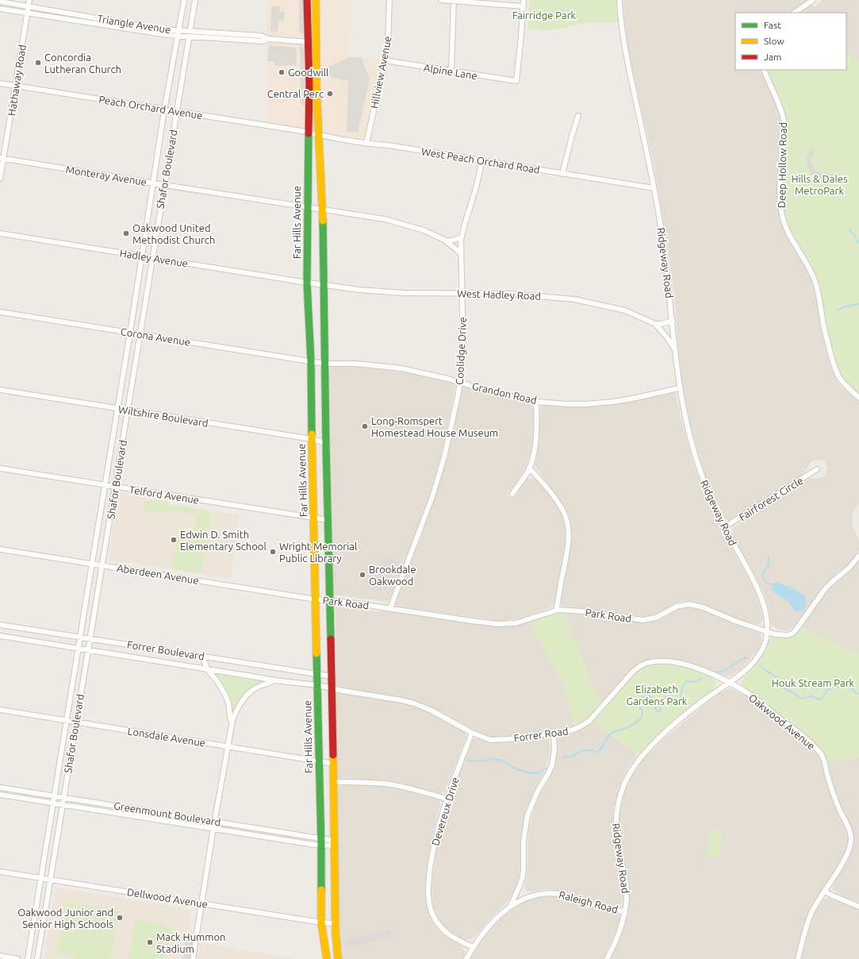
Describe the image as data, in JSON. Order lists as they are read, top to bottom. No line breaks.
{"streets":{"main road":["Far Hills Avenue"],"street":["Triangle Avenue","Alpine Lane","Hillview Avenue","Hathaway Road","Peach Orchard Avenue","West Peach Orchard Road","Deep Hollow Road","Shafor Boulevard","Monteray Avenue","Hadley Avenue","Ridgeway Road","West Hadley Road","Corona Avenue","Coolidge Drive","Grandon Road","Wiltshire Boulevard","Telford Avenue","Fairforest Circle","Aberdeen Avenue","Park Road","Forrer Boulevard","Oakwood Avenue","Forrer Road","Lonsdale Avenue","Devereux Drive","Greenmount Boulevard","Dellwood Avenue","Raleigh Road"]},"crossings":[["Triangle Avenue","Hathaway Road"],["Triangle Avenue","Shafor Boulevard"],["Triangle Avenue","Far Hills Avenue"],["Alpine Lane","Hillview Avenue"],["Hillview Avenue","West Peach Orchard Road"],["Hathaway Road","Peach Orchard Avenue"],["Hathaway Road","Monteray Avenue"],["Peach Orchard Avenue","West Peach Orchard Road"],["Peach Orchard Avenue","Shafor Boulevard"],["Peach Orchard Avenue","Far Hills Avenue"],["West Peach Orchard Road","Far Hills Avenue"],["West Peach Orchard Road","Ridgeway Road"],["West Peach Orchard Road","Coolidge Drive"],["Shafor Boulevard","Monteray Avenue"],["Shafor Boulevard","Hadley Avenue"],["Shafor Boulevard","Corona Avenue"],["Shafor Boulevard","Wiltshire Boulevard"],["Shafor Boulevard","Telford Avenue"],["Shafor Boulevard","Aberdeen Avenue"],["Shafor Boulevard","Forrer Boulevard"],["Shafor Boulevard","Lonsdale Avenue"],["Shafor Boulevard","Greenmount Boulevard"],["Shafor Boulevard","Dellwood Avenue"],["Monteray Avenue","Far Hills Avenue"],["Monteray Avenue","Coolidge Drive"],["Far Hills Avenue","Hadley Avenue"],["Far Hills Avenue","West Hadley Road"],["Far Hills Avenue","Corona Avenue"],["Far Hills Avenue","Grandon Road"],["Far Hills Avenue","Wiltshire Boulevard"],["Far Hills Avenue","Telford Avenue"],["Far Hills Avenue","Aberdeen Avenue"],["Far Hills Avenue","Park Road"],["Far Hills Avenue","Forrer Boulevard"],["Far Hills Avenue","Lonsdale Avenue"],["Far Hills Avenue","Greenmount Boulevard"],["Far Hills Avenue","Dellwood Avenue"],["Hadley Avenue","West Hadley Road"],["Ridgeway Road","West Hadley Road"],["Ridgeway Road","Grandon Road"],["Ridgeway Road","Fairforest Circle"],["Ridgeway Road","Park Road"],["Ridgeway Road","Oakwood Avenue"],["Ridgeway Road","Forrer Road"],["Ridgeway Road","Raleigh Road"],["West Hadley Road","Coolidge Drive"],["Corona Avenue","Grandon Road"],["Coolidge Drive","Grandon Road"],["Coolidge Drive","Park Road"],["Aberdeen Avenue","Park Road"],["Oakwood Avenue","Forrer Road"],["Forrer Road","Devereux Drive"],["Devereux Drive","Raleigh Road"]],"parks":["Fairridge Park","Hills & Dales MetroPark","Houk Stream Park","Elizabeth Gardens Park"],"places":["Concordia Lutheran Church","Goodwill","Central Perc","Oakwood United Methodist Church","Long-Romspert Homestead House Museum","Edwin D. Smith Elementary School","Wright Memorial Public Library","Brookdale Oakwood","Oakwood Junior and Senior High Schools","Mack Hummon Stadium"],"legend":["Fast","Slow","Jam"]}
